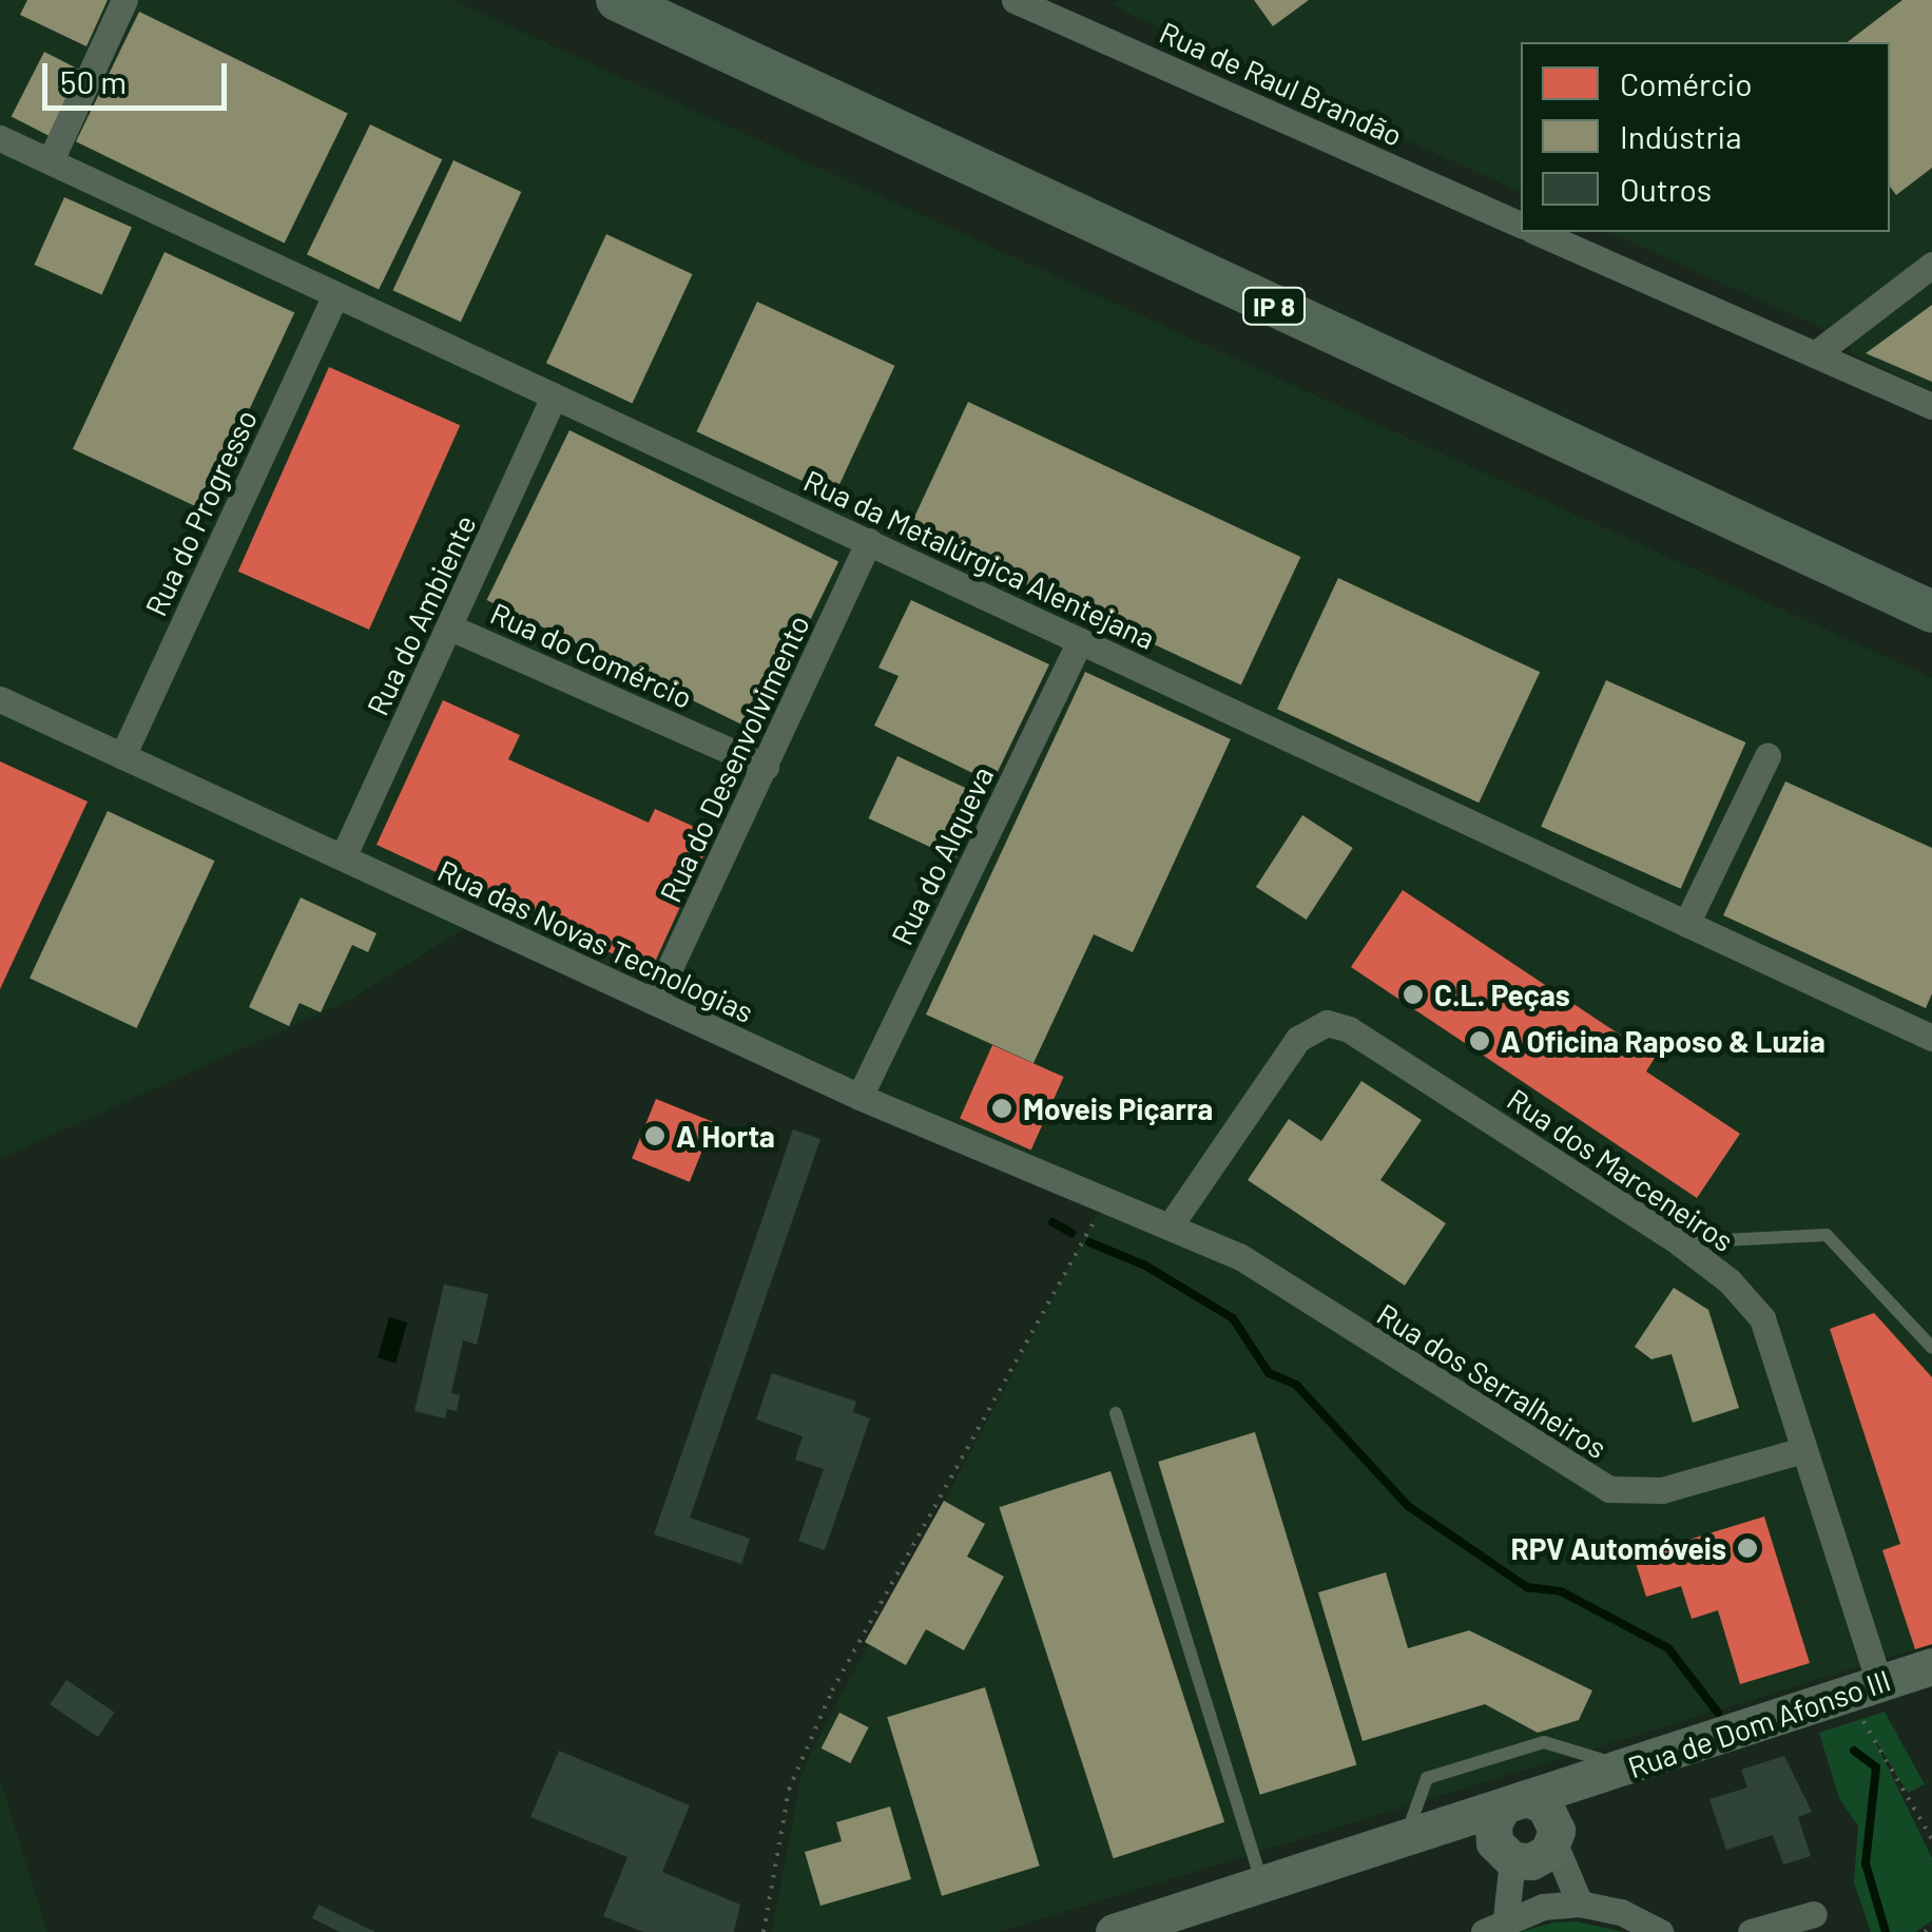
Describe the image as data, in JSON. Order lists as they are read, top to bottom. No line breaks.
{"streets":{"main road":["IP 8","Rua de Dom Afonso III"],"street":["Rua de Raul Brandão","Rua do Progresso","Rua da Metalúrgica Alentejana","Rua do Ambiente","Rua do Comércio","Rua do Desenvolvimento","Rua do Alqueva","Rua das Novas Tecnologias","Rua dos Marceneiros","Rua dos Serralheiros"]},"crossings":[["Rua do Progresso","Rua da Metalúrgica Alentejana"],["Rua do Progresso","Rua das Novas Tecnologias"],["Rua da Metalúrgica Alentejana","Rua do Ambiente"],["Rua da Metalúrgica Alentejana","Rua do Desenvolvimento"],["Rua da Metalúrgica Alentejana","Rua do Alqueva"],["Rua do Ambiente","Rua do Comércio"],["Rua do Ambiente","Rua das Novas Tecnologias"],["Rua do Comércio","Rua do Desenvolvimento"],["Rua do Desenvolvimento","Rua das Novas Tecnologias"],["Rua do Alqueva","Rua das Novas Tecnologias"],["Rua das Novas Tecnologias","Rua dos Marceneiros"],["Rua das Novas Tecnologias","Rua dos Serralheiros"],["Rua dos Marceneiros","Rua dos Serralheiros"],["Rua dos Marceneiros","Rua de Dom Afonso III"]],"places":["C.L. Peças","A Oficina Raposo & Luzia","Moveis Piçarra","A Horta","RPV Automóveis"],"legend":["Comércio","Indústria","Outros"],"scale_bar":"50 m"}
